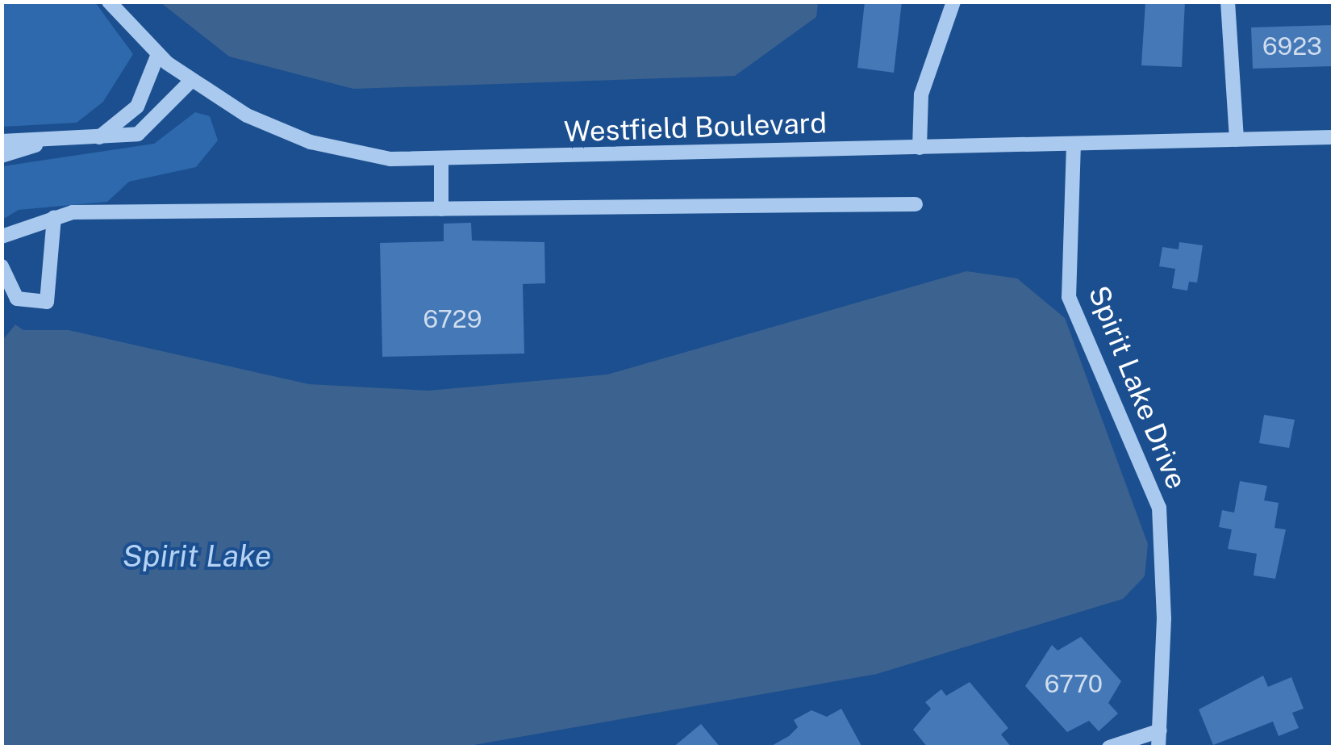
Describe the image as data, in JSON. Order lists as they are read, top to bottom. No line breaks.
{"streets":{"street":["Westfield Boulevard","Spirit Lake Drive"]},"crossings":[["Westfield Boulevard","Spirit Lake Drive"]],"water":["Spirit Lake"],"house_numbers":["6923","6729","6770"]}
